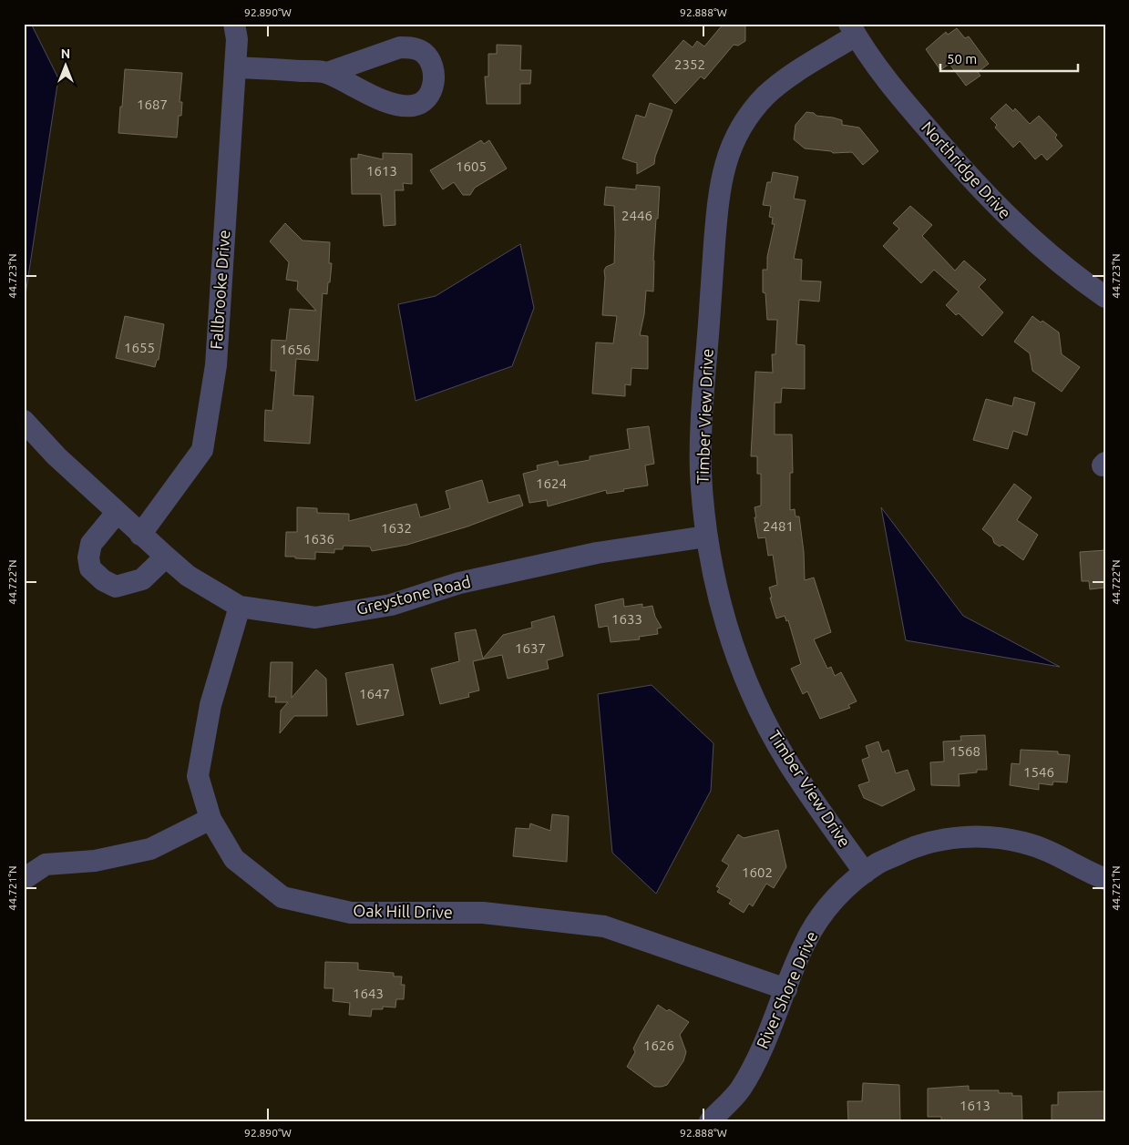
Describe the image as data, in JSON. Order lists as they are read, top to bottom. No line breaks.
{"streets":{"street":["Northridge Drive","Fallbrooke Drive","Timber View Drive","Greystone Road","Oak Hill Drive","River Shore Drive"]},"crossings":[["Northridge Drive","Timber View Drive"],["Fallbrooke Drive","Greystone Road"],["Timber View Drive","Greystone Road"],["Timber View Drive","River Shore Drive"],["Greystone Road","Oak Hill Drive"],["Oak Hill Drive","River Shore Drive"]],"house_numbers":["2352","1687","1605","1613","2446","1655","1656","1624","2481","1632","1636","1633","1637","1647","1568","1546","1602","1643","1626","1613"],"scale_bar":"50 m","north":"top","coordinates":["92.890°W","92.888°W","44.723°N","44.722°N","44.721°N"]}
